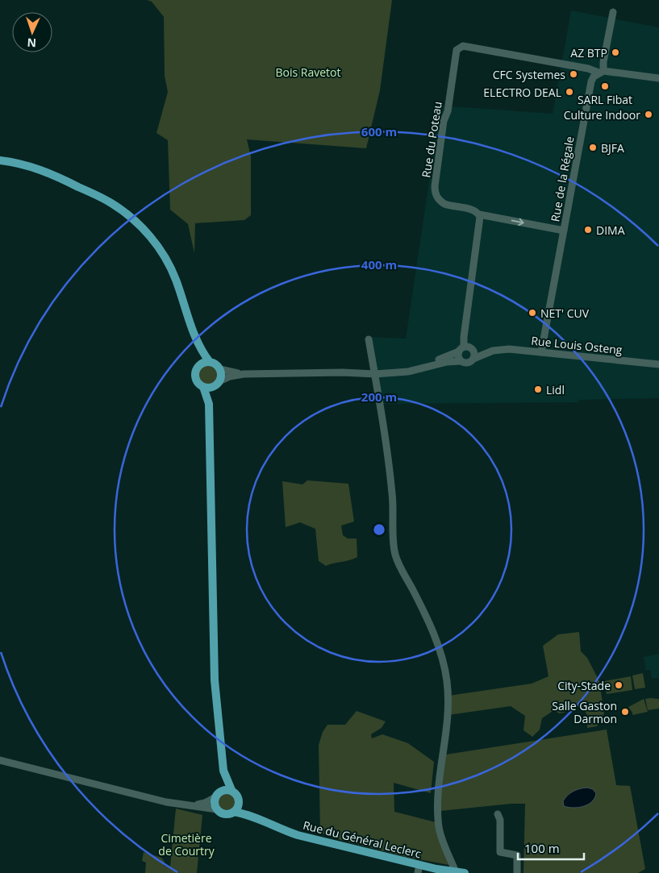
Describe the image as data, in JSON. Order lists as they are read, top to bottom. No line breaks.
{"streets":{"main road":["Rue du Général Leclerc"],"street":["Rue du Poteau","Rue de la Régale","Rue Louis Osteng"]},"crossings":[["Rue du Poteau","Rue de la Régale"],["Rue de la Régale","Rue Louis Osteng"]],"parks":["Bois Ravetot","Cimetière de Courtry"],"places":["AZ BTP","CFC Systemes","SARL Fibat","ELECTRO DEAL","Culture Indoor","BJFA","DIMA","NET' CUV","Lidl","City-Stade","Salle Gaston Darmon"],"scale_bar":"100 m","north":"bottom","rings":["600 m","400 m","200 m"]}
